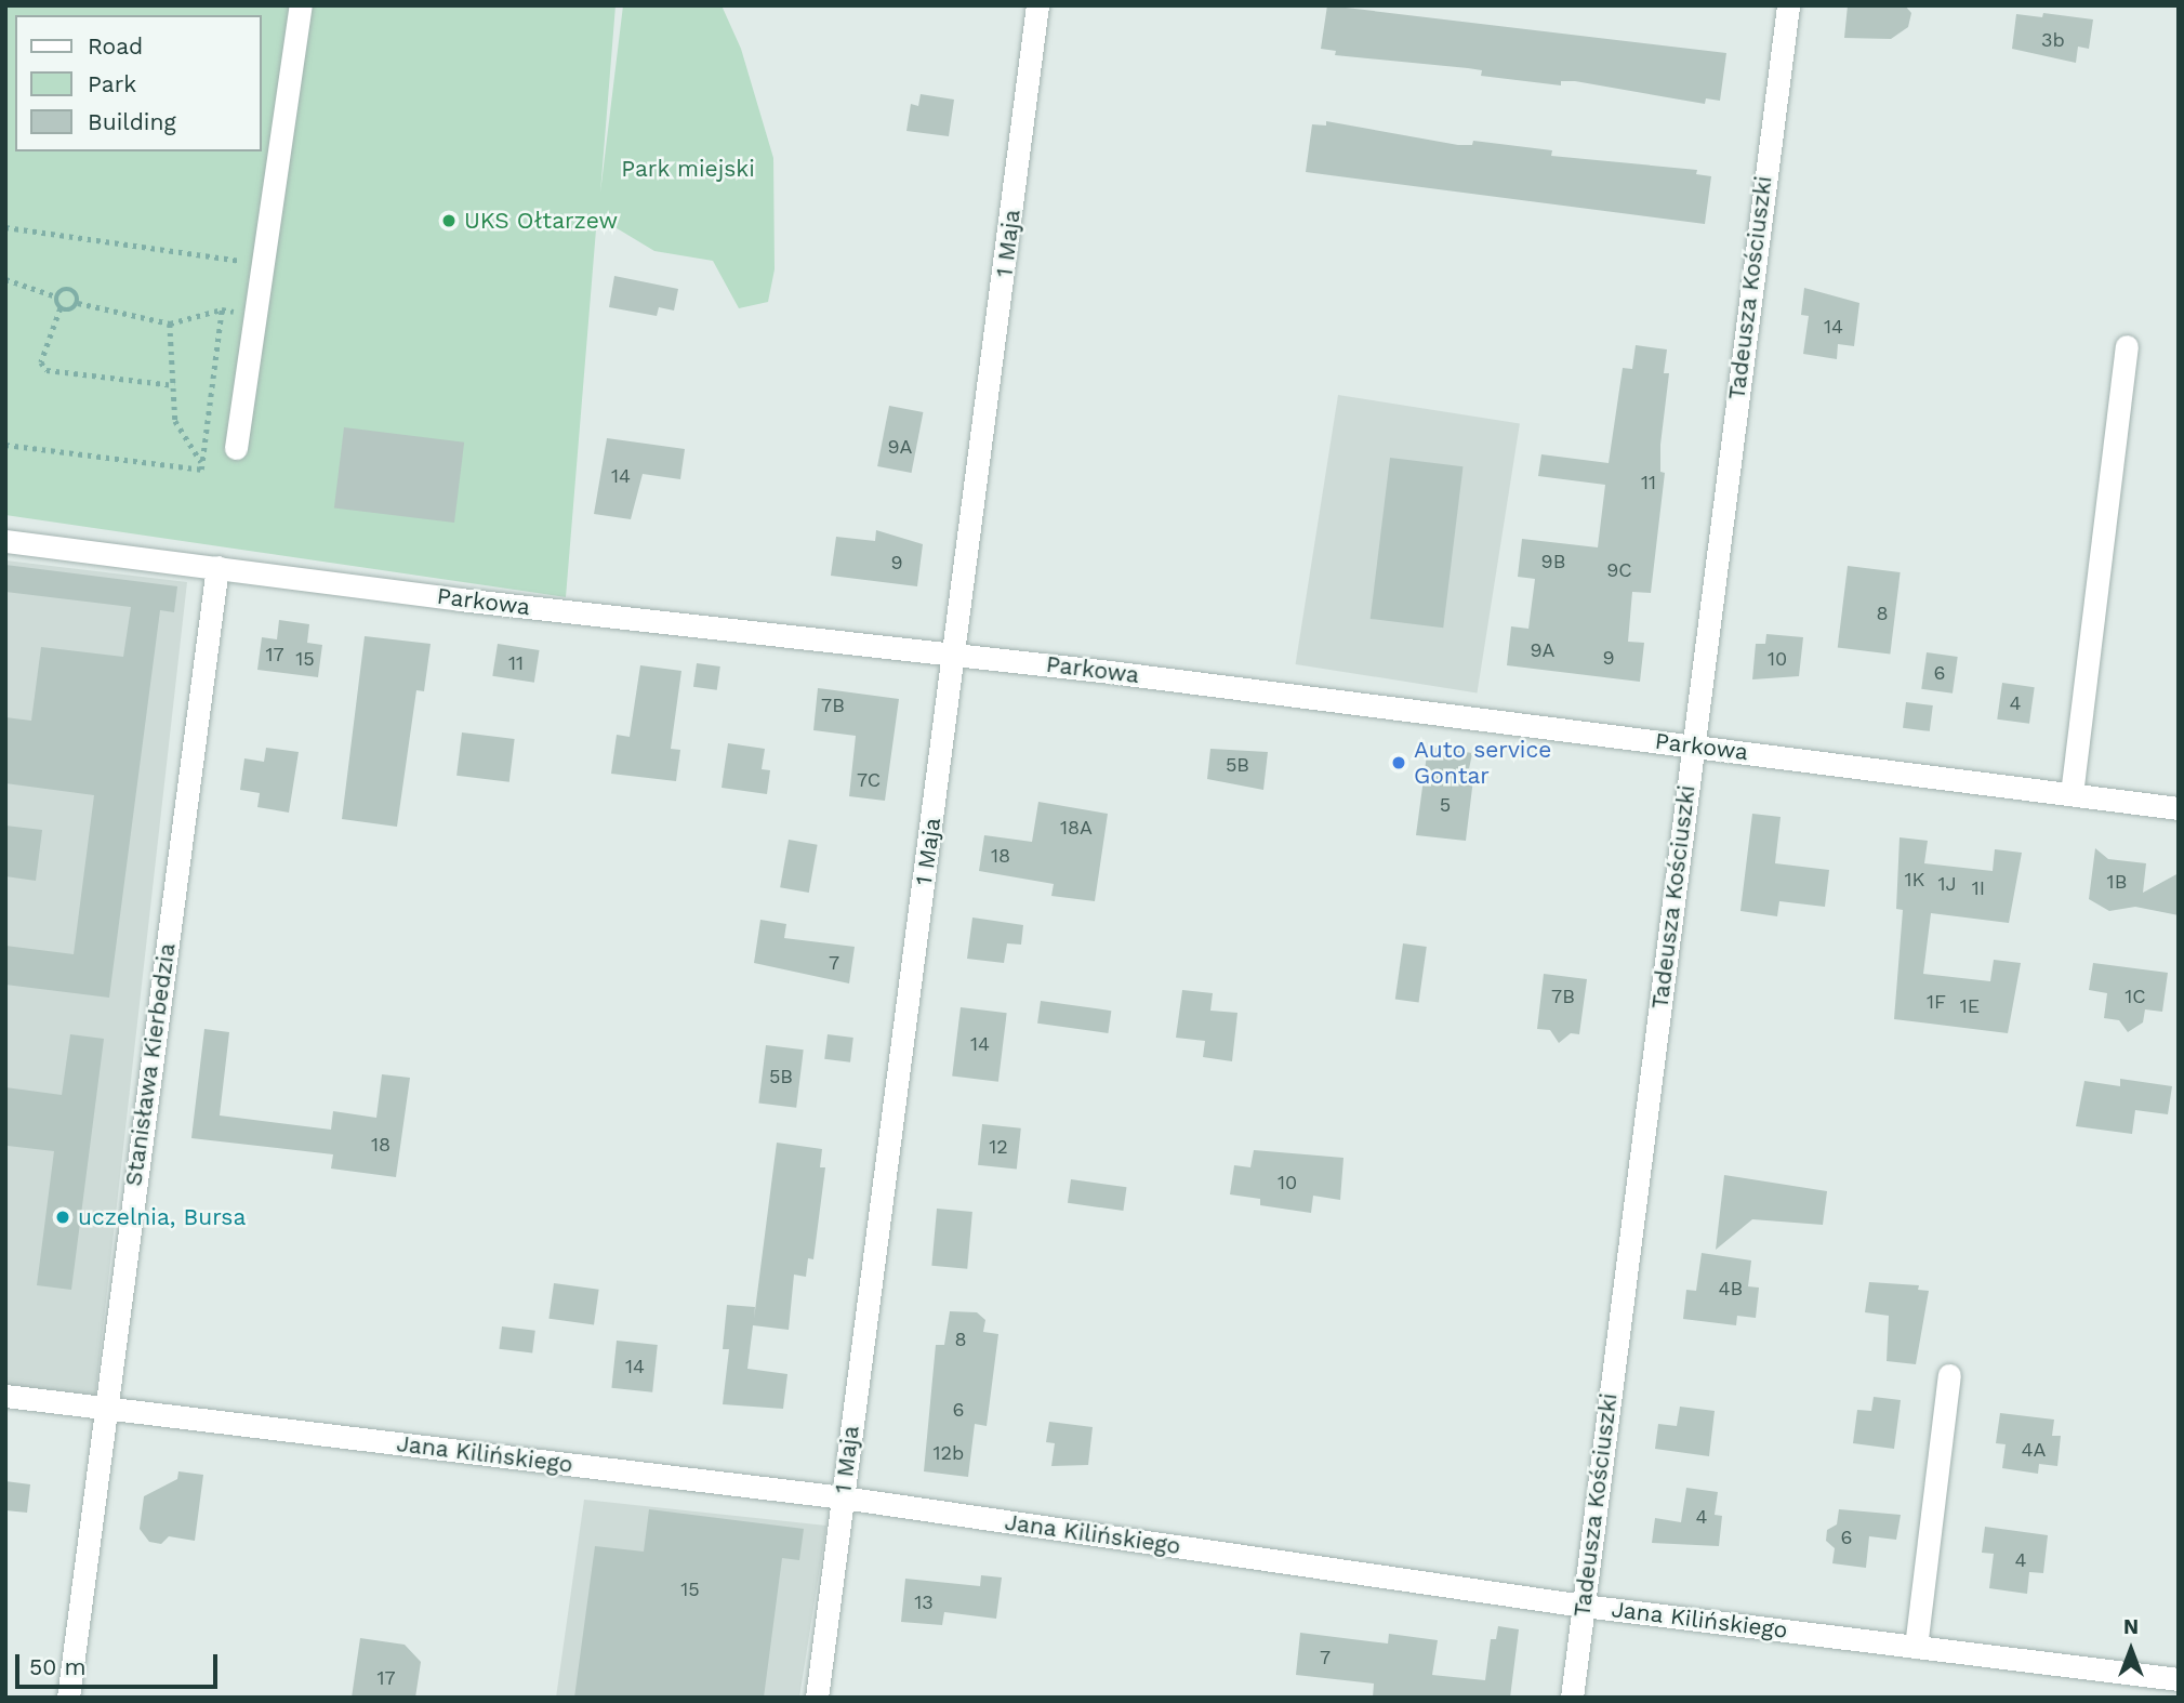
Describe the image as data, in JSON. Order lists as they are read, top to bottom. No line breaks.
{"streets":{"street":["1 Maja","Tadeusza Kościuszki","Parkowa","Stanisława Kierbedzia","Jana Kilińskiego"]},"crossings":[["1 Maja","Parkowa"],["1 Maja","Jana Kilińskiego"],["Tadeusza Kościuszki","Parkowa"],["Tadeusza Kościuszki","Jana Kilińskiego"],["Parkowa","Stanisława Kierbedzia"],["Stanisława Kierbedzia","Jana Kilińskiego"]],"parks":["Park miejski"],"places":["UKS Ołtarzew","Auto service Gontar","uczelnia, Bursa"],"house_numbers":["3b","14","9A","14","11","9B","9","9C","8","9A","17","9","15","10","11","6","4","7B","5B","7C","5","18A","18","1K","1B","1J","1I","7","7B","1C","1F","1E","14","5B","18","12","10","4B","8","14","6","4A","12b","4","6","4","15","13","7","17"],"legend":["Road","Park","Building"],"scale_bar":"50 m","north":"top"}
